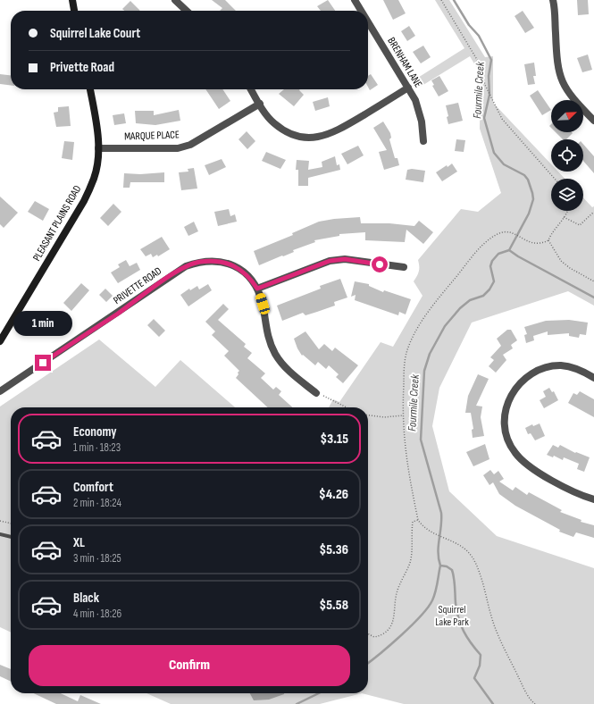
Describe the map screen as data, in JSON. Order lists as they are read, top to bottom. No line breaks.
{"streets":{"street":["BRENHAM LANE","MARQUE PLACE","PLEASANT PLAINS ROAD","PRIVETTE ROAD"]},"crossings":[["MARQUE PLACE","PLEASANT PLAINS ROAD"]],"water":["Fourmile Creek"],"parks":["Squirrel Lake Park"],"north":"top right","page":{"banner":["Squirrel Lake Court","Privette Road"],"bubble":"1 min","list":[{"name":"Economy","note":"1 min · 18:23","value":"$3.15"},{"name":"Comfort","note":"2 min · 18:24","value":"$4.26"},{"name":"XL","note":"3 min · 18:25","value":"$5.36"},{"name":"Black","note":"4 min · 18:26","value":"$5.58"}],"buttons":"Confirm"}}
